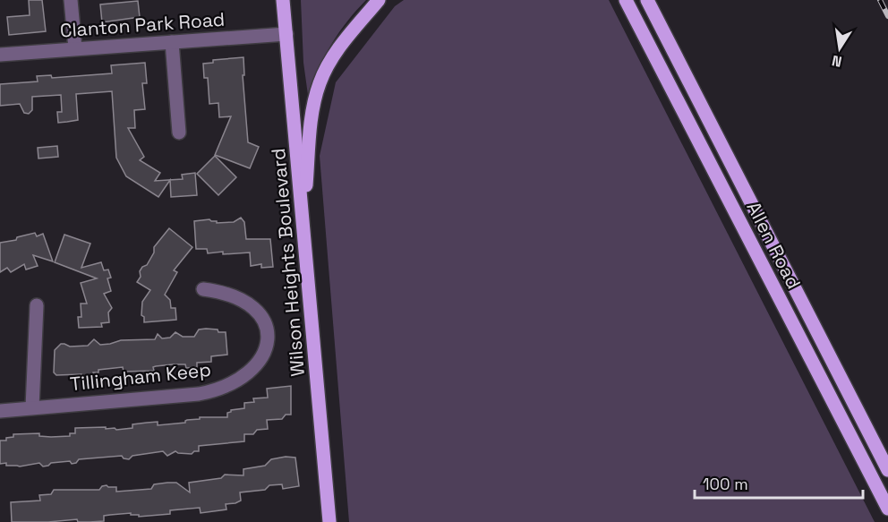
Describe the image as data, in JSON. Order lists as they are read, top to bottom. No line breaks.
{"streets":{"main road":["Allen Road","Wilson Heights Boulevard"],"street":["Clanton Park Road","Tillingham Keep"]},"crossings":[["Clanton Park Road","Wilson Heights Boulevard"]],"scale_bar":"100 m","north":"bottom"}
